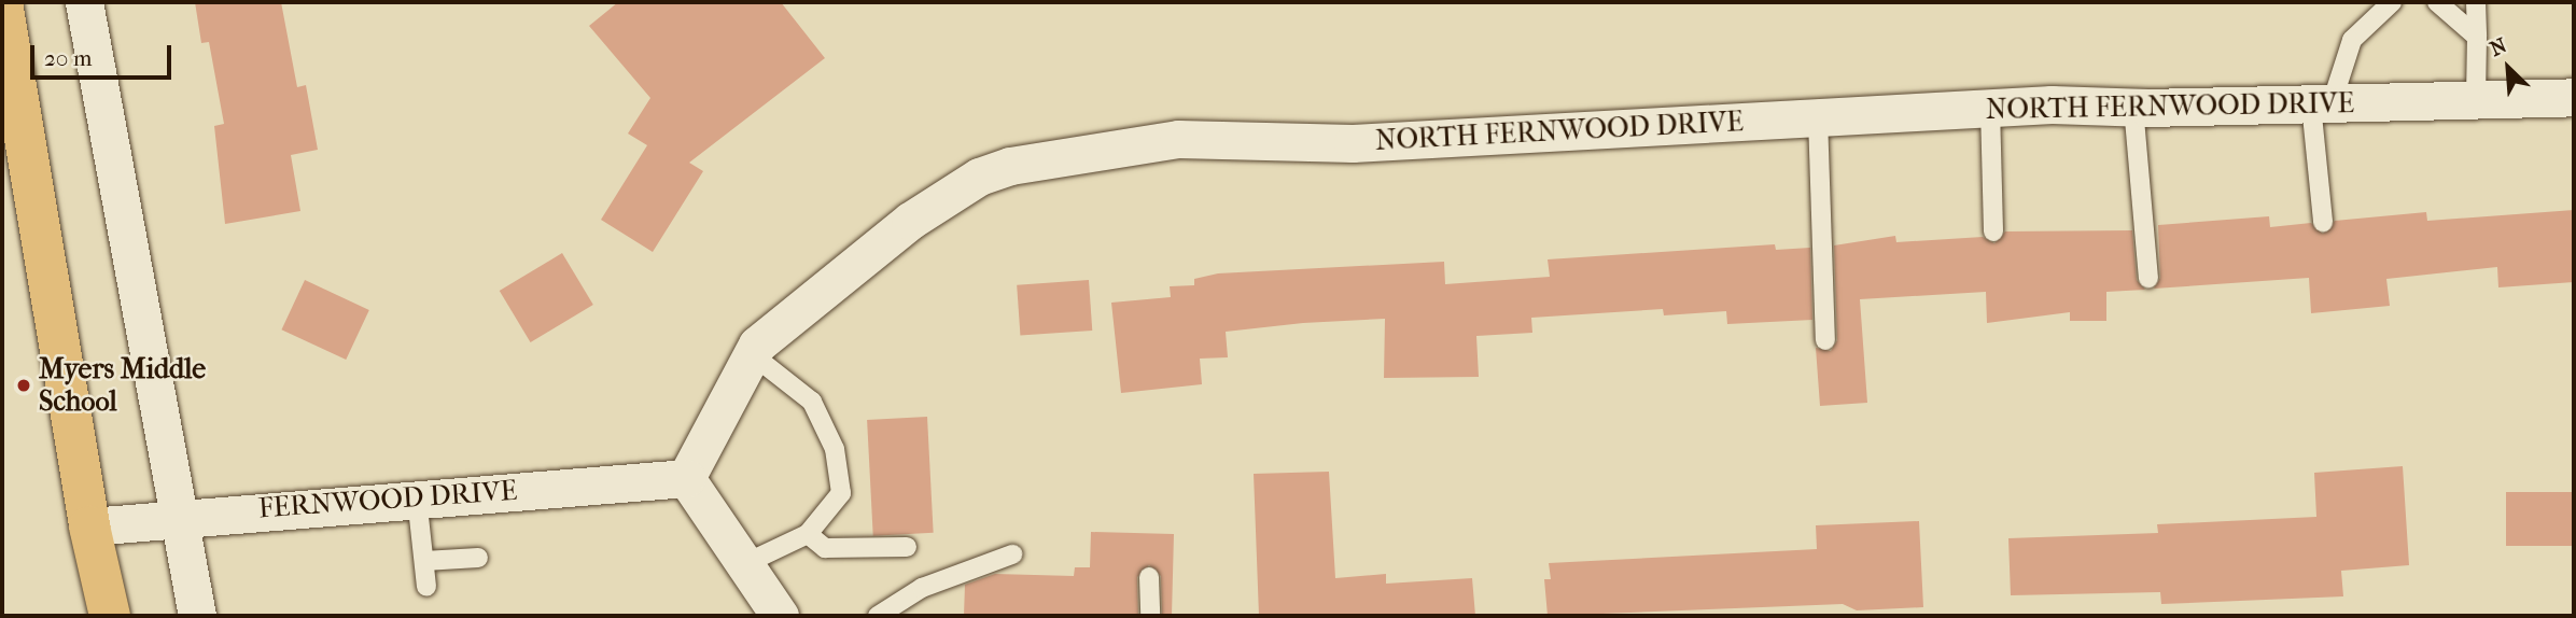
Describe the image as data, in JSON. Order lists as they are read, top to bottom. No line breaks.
{"streets":{"street":["NORTH FERNWOOD DRIVE","FERNWOOD DRIVE"]},"crossings":[["NORTH FERNWOOD DRIVE","FERNWOOD DRIVE"]],"places":["Myers Middle School"],"scale_bar":"20 m","north":"top left"}
